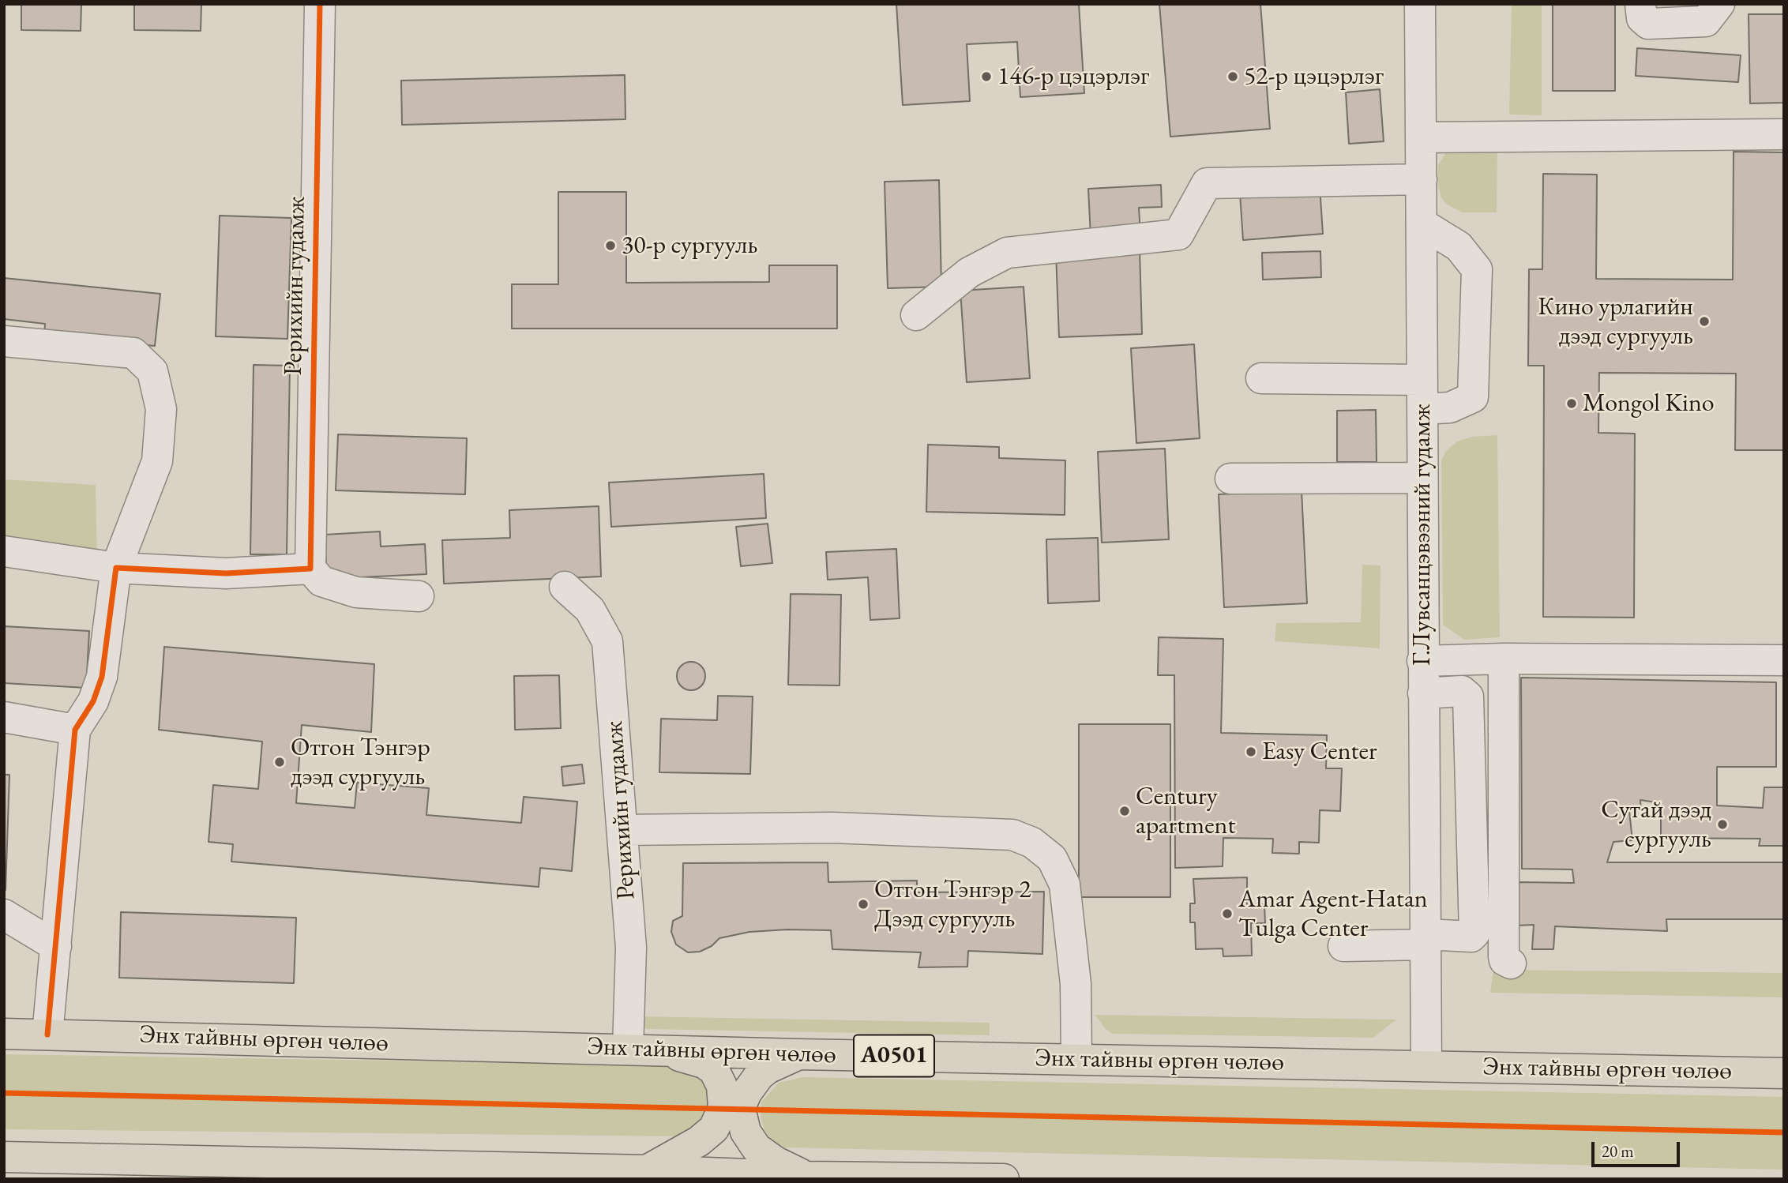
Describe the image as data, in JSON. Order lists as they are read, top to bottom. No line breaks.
{"streets":{"highway":["Энх тайвны өргөн чөлөө","A0501"],"street":["Рерихийн гудамж","Г.Лувсанцэвээний гудамж"]},"crossings":[["Рерихийн гудамж","Энх тайвны өргөн чөлөө"],["Г.Лувсанцэвээний гудамж","Энх тайвны өргөн чөлөө"]],"places":["146-р цэцэрлэг","52-р цэцэрлэг","30-р сургууль","Кино урлагийн дээд сургууль","Mongol Kino","Easy Center","Отгон Тэнгэр дээд сургууль","Century apartment","Сутай дээд сургууль","Отгон Тэнгэр 2 Дээд сургууль","Amar Agent-Hatan Tulga Center"],"scale_bar":"20 m"}
